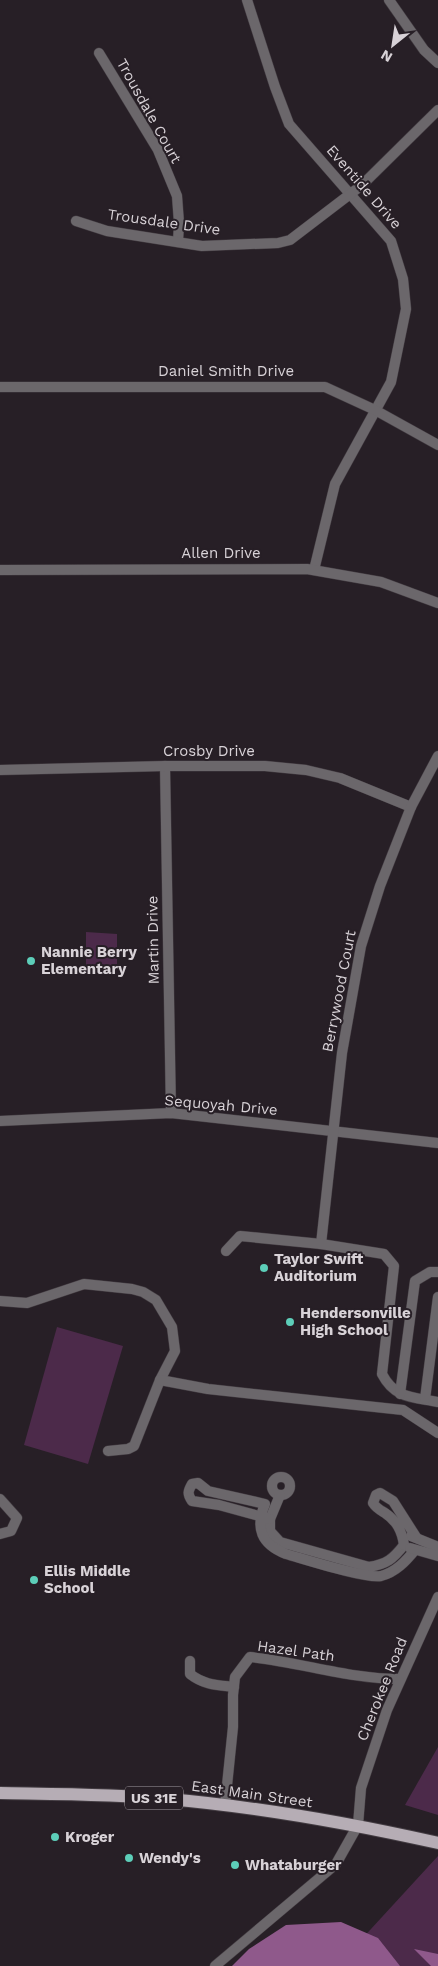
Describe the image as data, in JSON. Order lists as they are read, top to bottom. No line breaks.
{"streets":{"main road":["East Main Street","US 31E"],"street":["Trousdale Court","Eventide Drive","Trousdale Drive","Daniel Smith Drive","Allen Drive","Crosby Drive","Martin Drive","Berrywood Court","Sequoyah Drive","Hazel Path","Cherokee Road"]},"crossings":[["Trousdale Court","Trousdale Drive"],["Eventide Drive","Trousdale Drive"],["Eventide Drive","Daniel Smith Drive"],["Eventide Drive","Allen Drive"],["Crosby Drive","Martin Drive"],["Crosby Drive","Berrywood Court"],["Martin Drive","Sequoyah Drive"],["Berrywood Court","Sequoyah Drive"],["Hazel Path","Cherokee Road"],["Hazel Path","East Main Street"],["Cherokee Road","East Main Street"]],"places":["Nannie Berry Elementary","Taylor Swift Auditorium","Hendersonville High School","Ellis Middle School","Kroger","Wendy's","Whataburger"],"north":"bottom left"}
